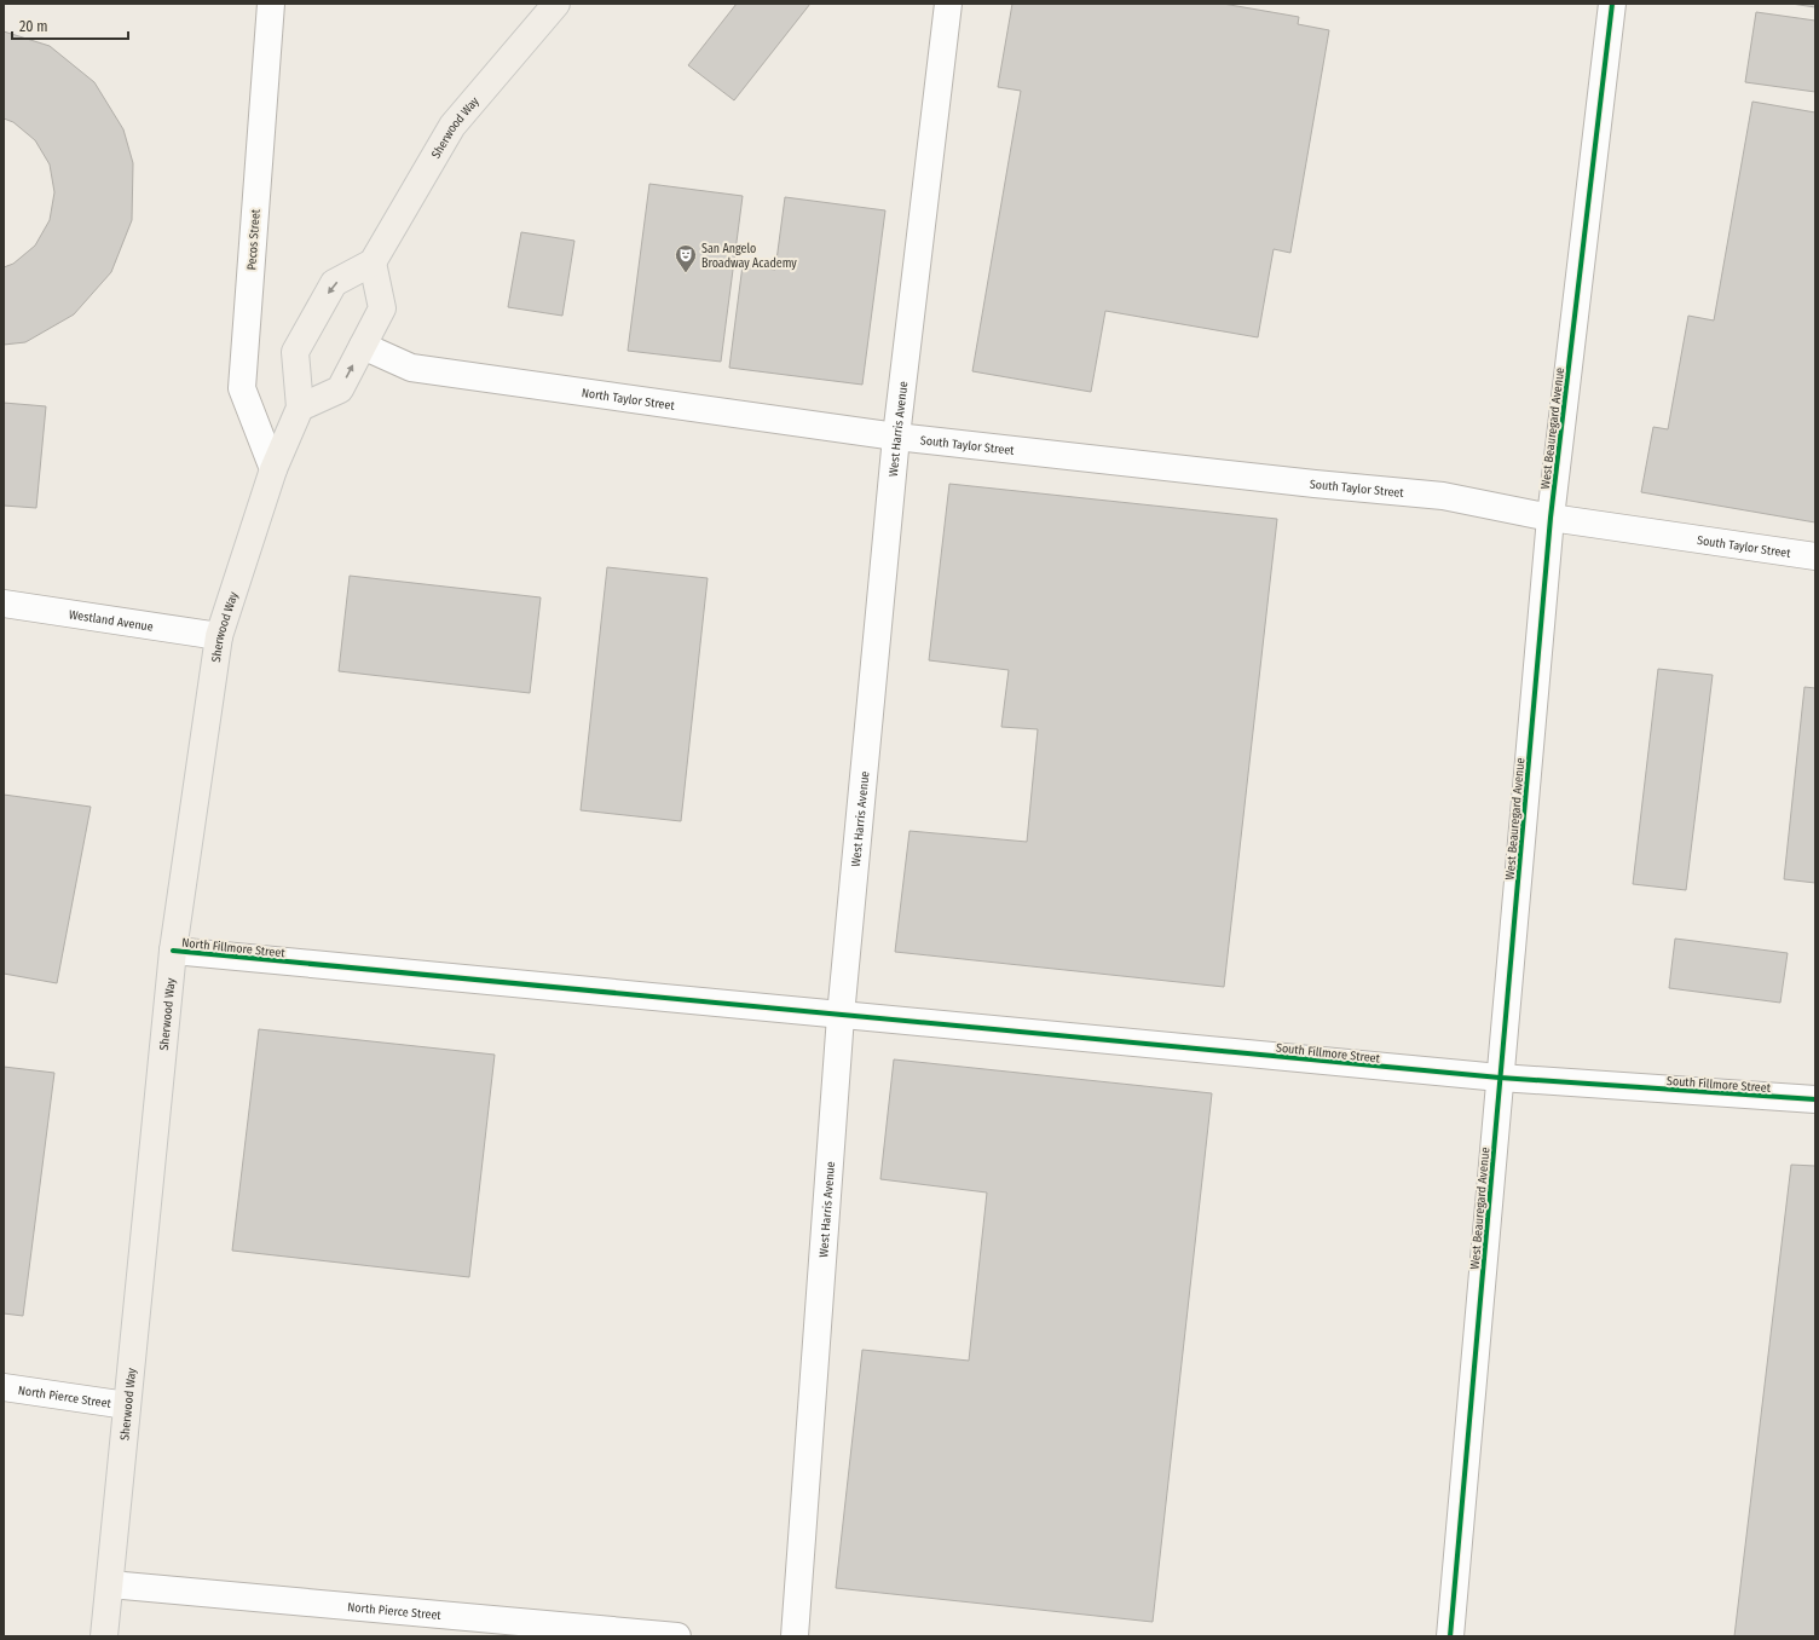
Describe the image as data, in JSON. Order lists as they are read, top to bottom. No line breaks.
{"streets":{"main road":["Sherwood Way"],"street":["Pecos Street","North Taylor Street","West Beauregard Avenue","West Harris Avenue","South Taylor Street","Westland Avenue","North Fillmore Street","South Fillmore Street","North Pierce Street"]},"crossings":[["Sherwood Way","Pecos Street"],["Sherwood Way","Westland Avenue"],["Sherwood Way","North Fillmore Street"],["Sherwood Way","North Pierce Street"],["North Taylor Street","West Harris Avenue"],["North Taylor Street","South Taylor Street"],["West Beauregard Avenue","South Taylor Street"],["West Beauregard Avenue","South Fillmore Street"],["West Harris Avenue","South Taylor Street"],["West Harris Avenue","North Fillmore Street"],["West Harris Avenue","South Fillmore Street"],["North Fillmore Street","South Fillmore Street"]],"places":{"theatre":["San Angelo Broadway Academy"]},"scale_bar":"20 m"}
